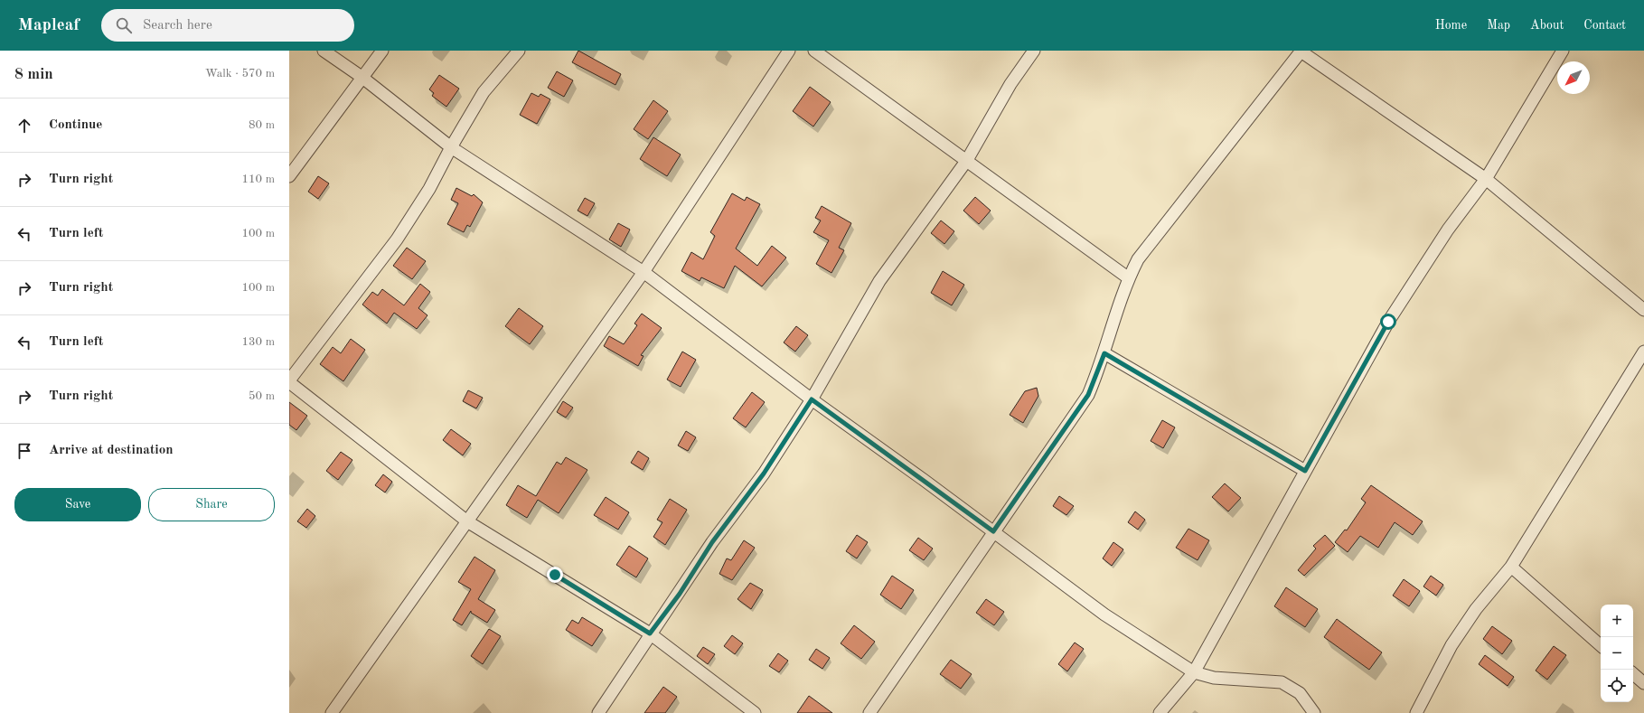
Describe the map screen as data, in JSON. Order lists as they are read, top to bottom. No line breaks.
{"north":"bottom left","page":{"header":"Mapleaf","search":"Search here","nav":["Home","Map","About","Contact"],"heading":["8 min","Walk · 570 m"],"list":[["Continue","80 m"],["Turn right","110 m"],["Turn left","100 m"],["Turn right","100 m"],["Turn left","130 m"],["Turn right","50 m"],"Arrive at destination"],"buttons":["Save","Share"],"map_buttons":["+","−"]}}
